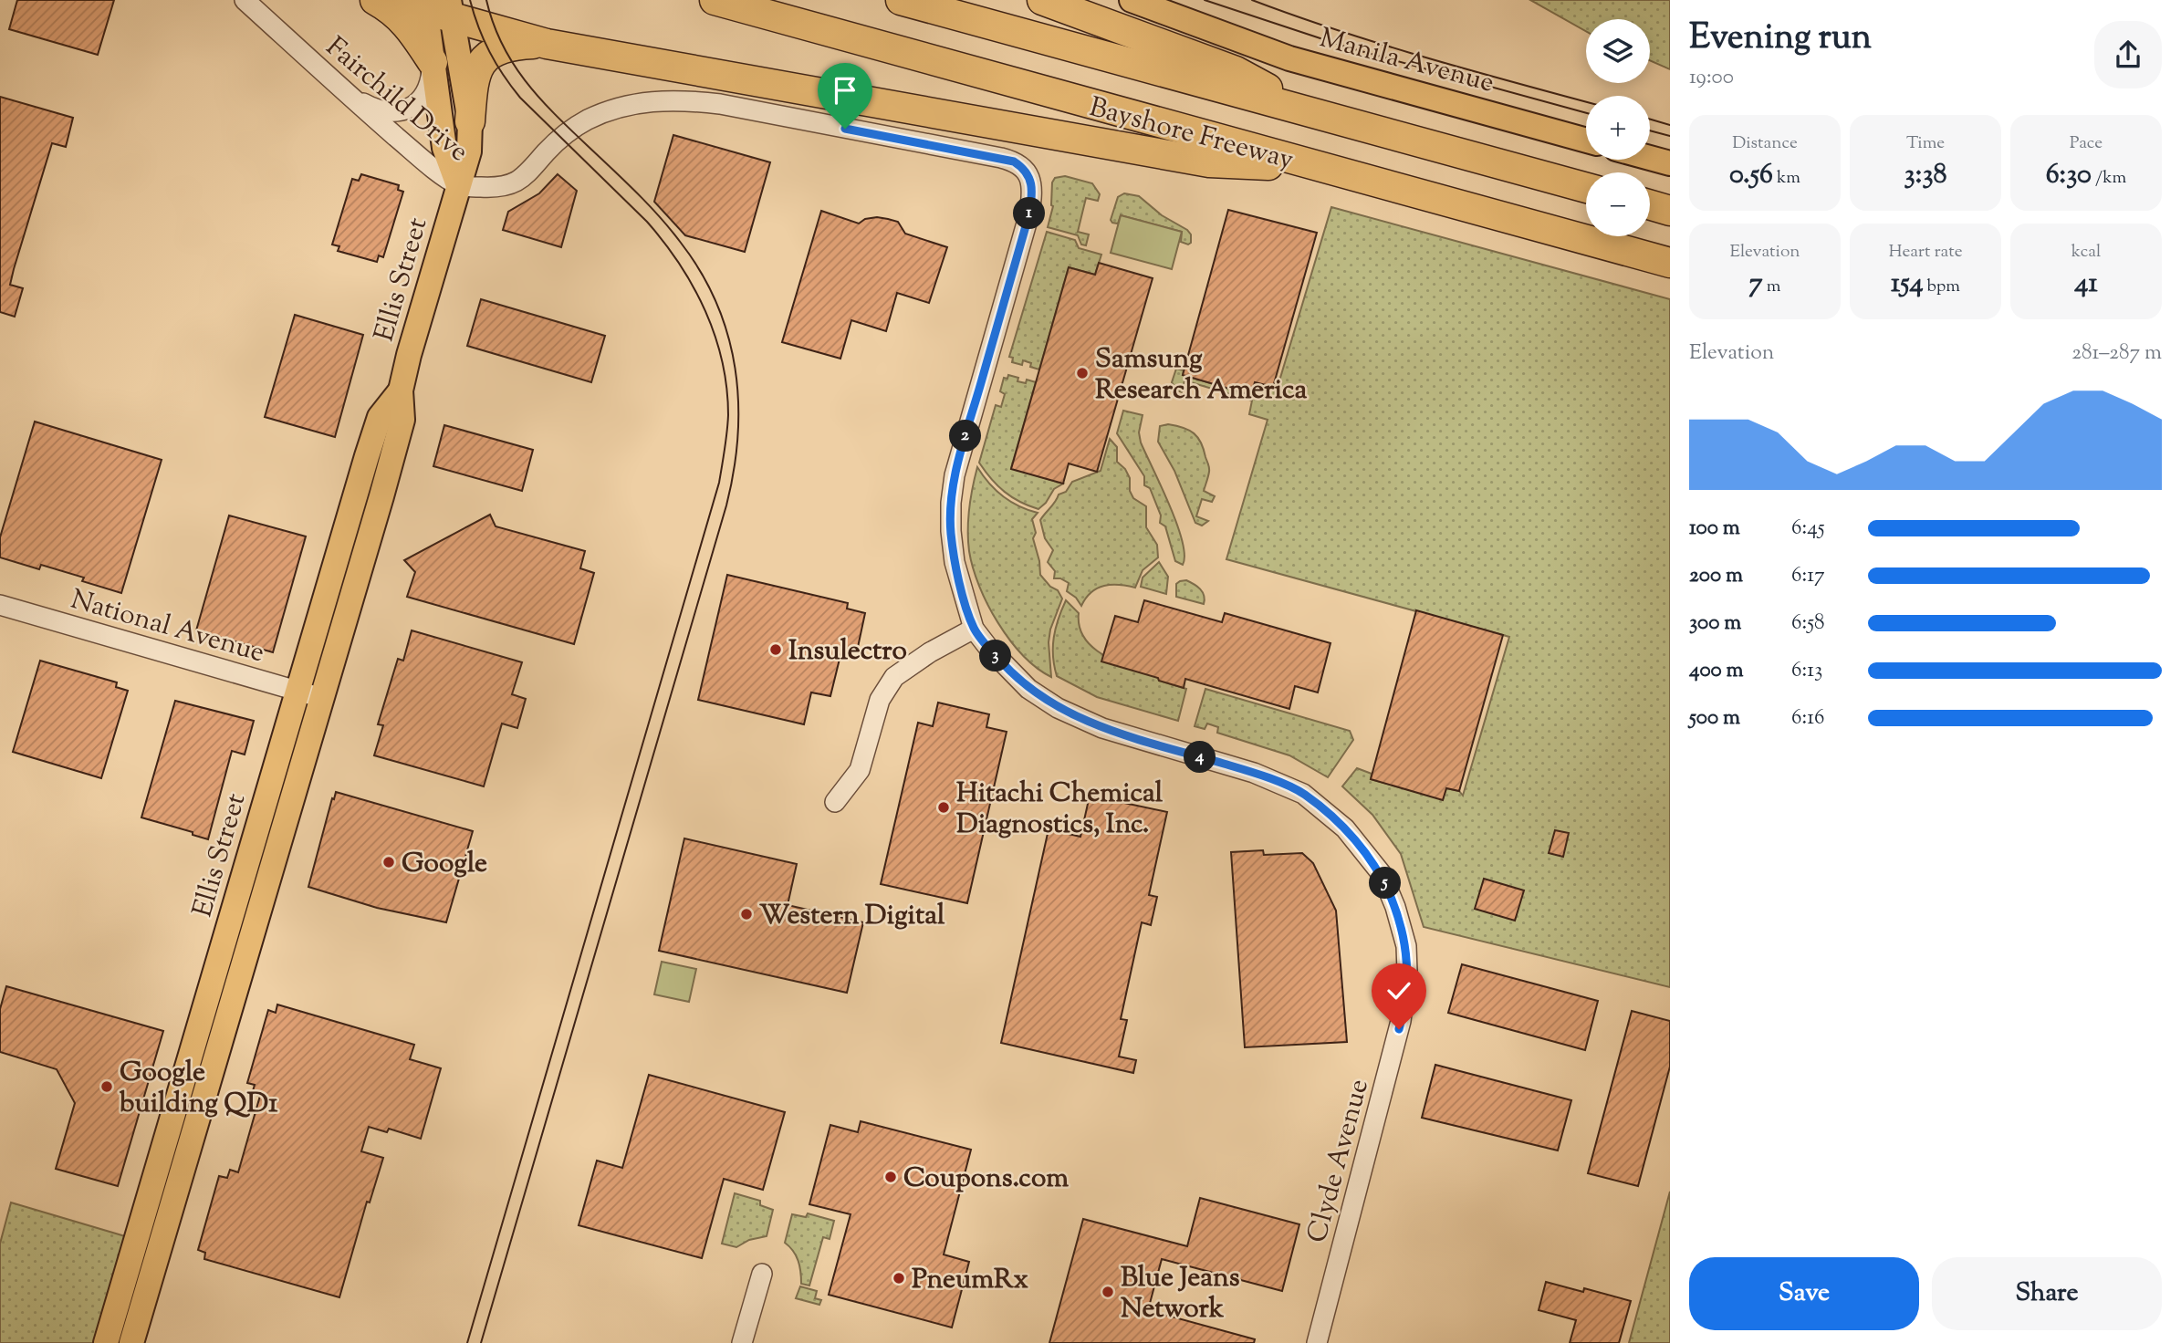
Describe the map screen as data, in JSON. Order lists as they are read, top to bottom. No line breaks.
{"streets":{"highway":["Bayshore Freeway"],"main road":["Manila Avenue","Ellis Street"],"street":["Fairchild Drive","National Avenue","Clyde Avenue"]},"crossings":[["Fairchild Drive","Ellis Street"],["Fairchild Drive","Clyde Avenue"],["Ellis Street","National Avenue"]],"places":["Samsung Research America","Insulectro","Hitachi Chemical Diagnostics, Inc.","Google","Western Digital","Google building QD1","Coupons.com","PneumRx","Blue Jeans Network"],"page":{"heading":["Evening run","19:00"],"map_buttons":["+","−"],"stats":[["Distance","0.56 km"],["Time","3:38"],["Pace","6:30 /km"],["Elevation","7 m"],["Heart rate","154 bpm"],["kcal","41"]],"pins":["1","2","3","4","5"],"chart":["Elevation","281–287 m"],"list":[{"name":"100 m","note":"6:45"},{"name":"200 m","note":"6:17"},{"name":"300 m","note":"6:58"},{"name":"400 m","note":"6:13"},{"name":"500 m","note":"6:16"}],"buttons":["Save","Share"]}}
